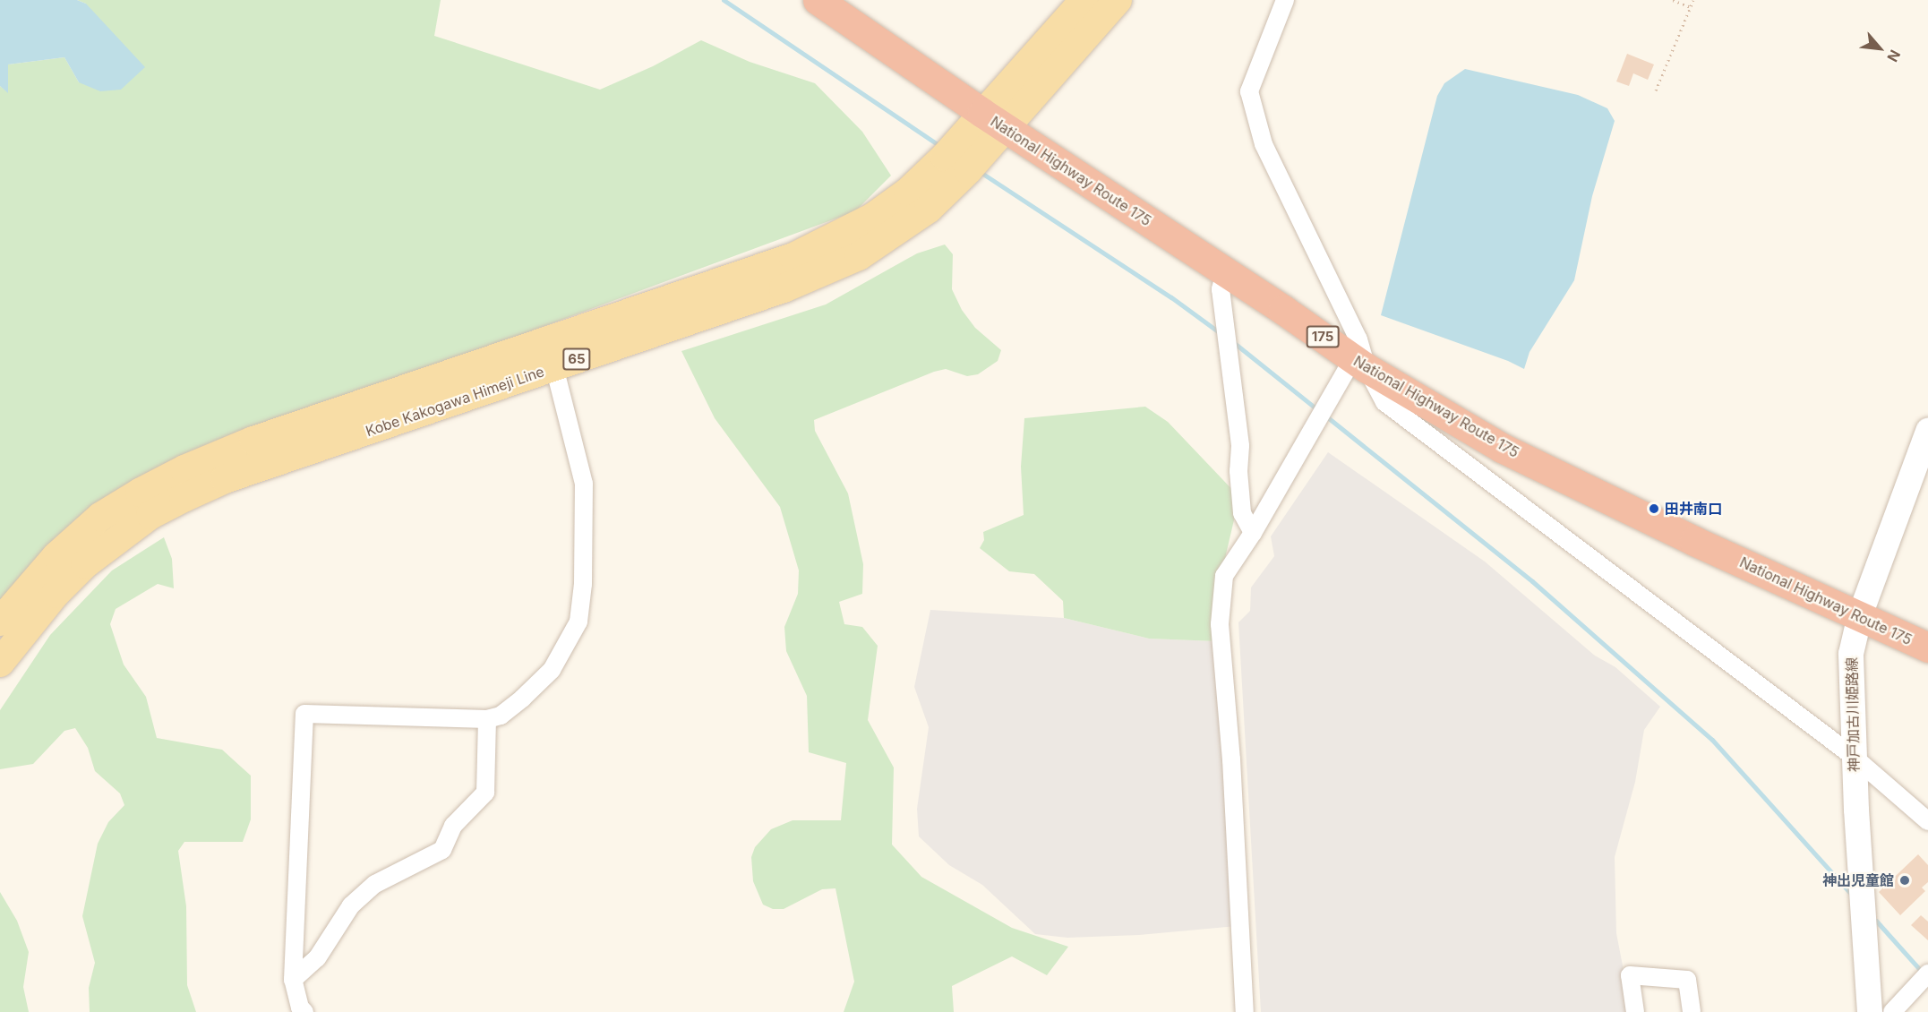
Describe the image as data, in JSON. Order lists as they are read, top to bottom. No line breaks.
{"streets":{"highway":["National Highway Route 175","175"],"main road":["65","Kobe Kakogawa Himeji Line"],"street":["神戸加古川姫路線"]},"crossings":[["National Highway Route 175","Kobe Kakogawa Himeji Line"],["National Highway Route 175","神戸加古川姫路線"]],"places":["田井南口","神出児童館"],"north":"bottom right"}
